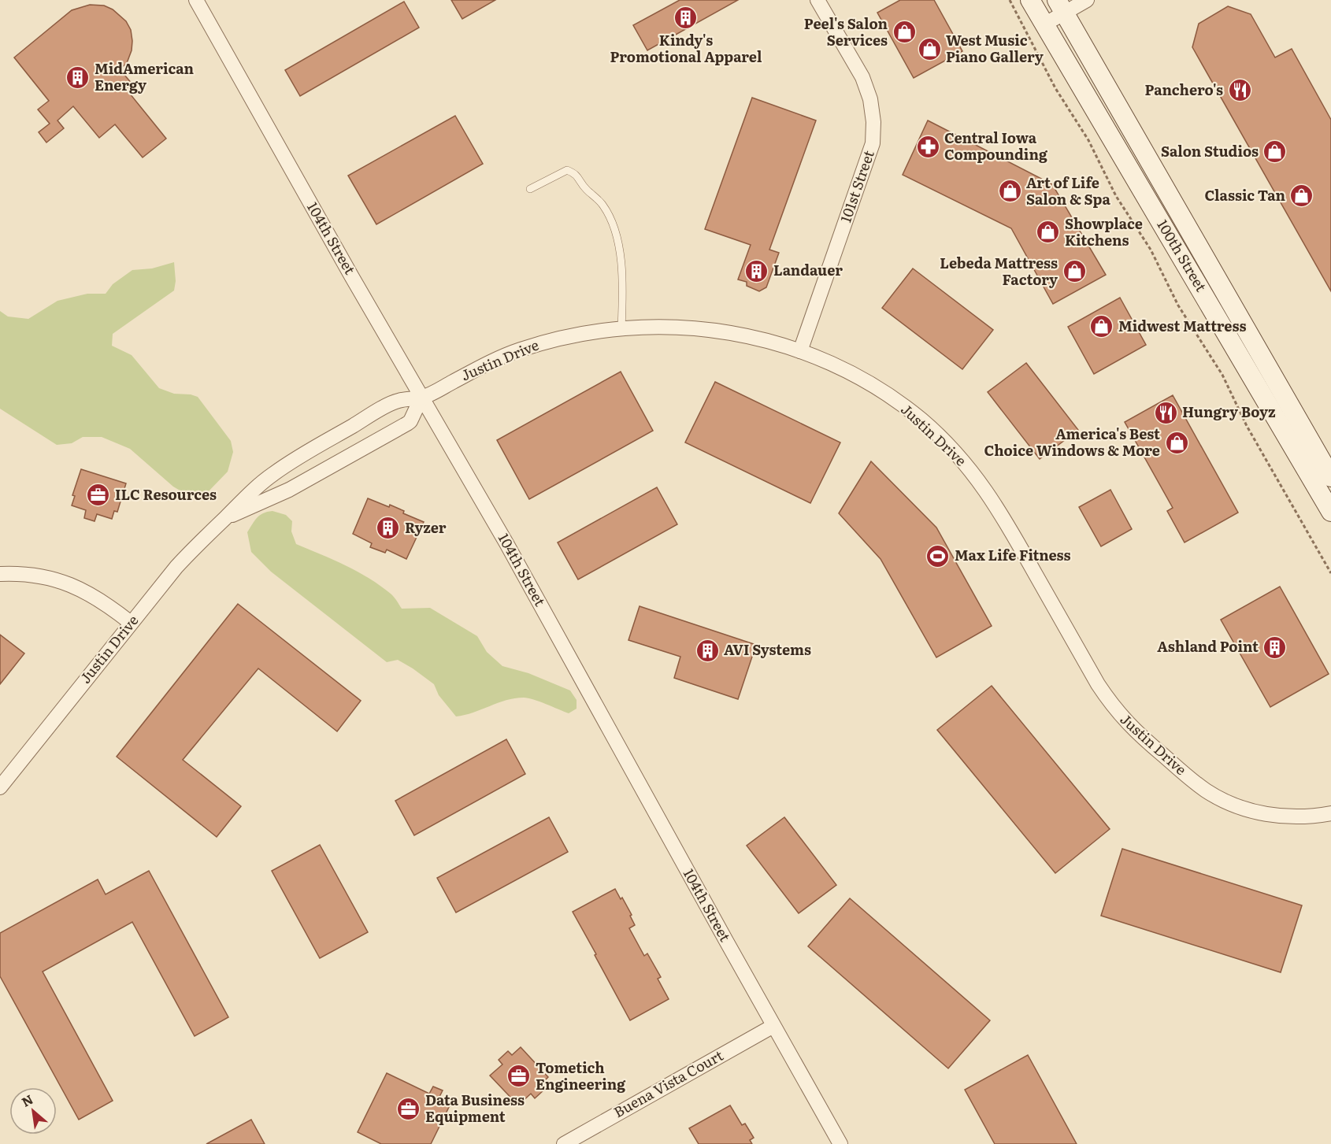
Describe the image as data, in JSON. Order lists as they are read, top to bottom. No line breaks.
{"streets":{"main road":["100th Street"],"street":["101st Street","104th Street","Justin Drive","Buena Vista Court"]},"crossings":[["101st Street","Justin Drive"],["104th Street","Justin Drive"],["104th Street","Buena Vista Court"]],"places":{"building":["Kindy's Promotional Apparel","MidAmerican Energy","Landauer","Ryzer","Ashland Point","AVI Systems"],"shop":["Peel's Salon Services","West Music Piano Gallery","Salon Studios","Art of Life Salon & Spa","Classic Tan","Showplace Kitchens","Lebeda Mattress Factory","Midwest Mattress","America's Best Choice Windows & More"],"restaurant":["Panchero's","Hungry Boyz"],"pharmacy":["Central Iowa Compounding"],"office":["ILC Resources","Tometich Engineering","Data Business Equipment"],"sports":["Max Life Fitness"]},"north":"top left"}
